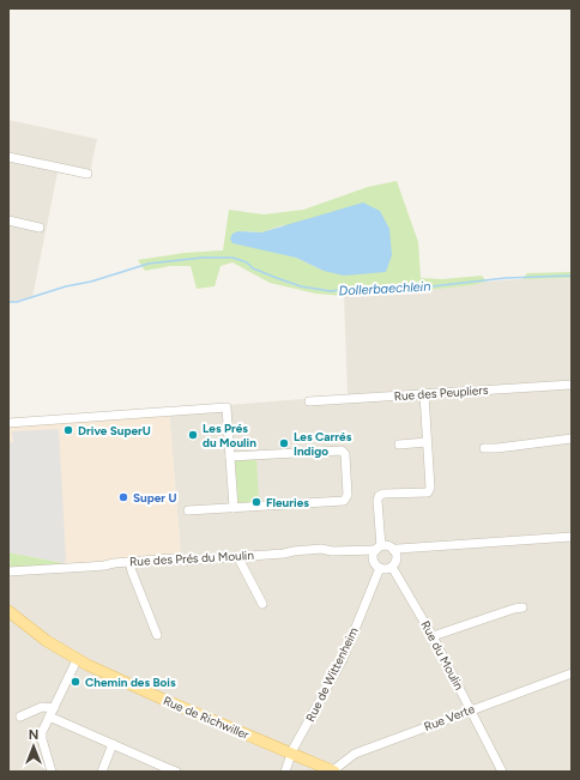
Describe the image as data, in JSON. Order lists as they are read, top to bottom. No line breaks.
{"streets":{"main road":["Rue de Richwiller"],"street":["Rue des Peupliers","Rue des Prés du Moulin","Rue du Moulin","Rue de Wittenheim","Rue Verte"]},"crossings":[["Rue des Prés du Moulin","Rue du Moulin"],["Rue des Prés du Moulin","Rue de Wittenheim"],["Rue du Moulin","Rue de Wittenheim"],["Rue du Moulin","Rue Verte"],["Rue de Wittenheim","Rue de Richwiller"],["Rue de Richwiller","Rue Verte"]],"water":["Dollerbaechlein"],"places":["Drive SuperU","Les Prés du Moulin","Les Carrés Indigo","Super U","Fleuries","Chemin des Bois"],"north":"top"}
